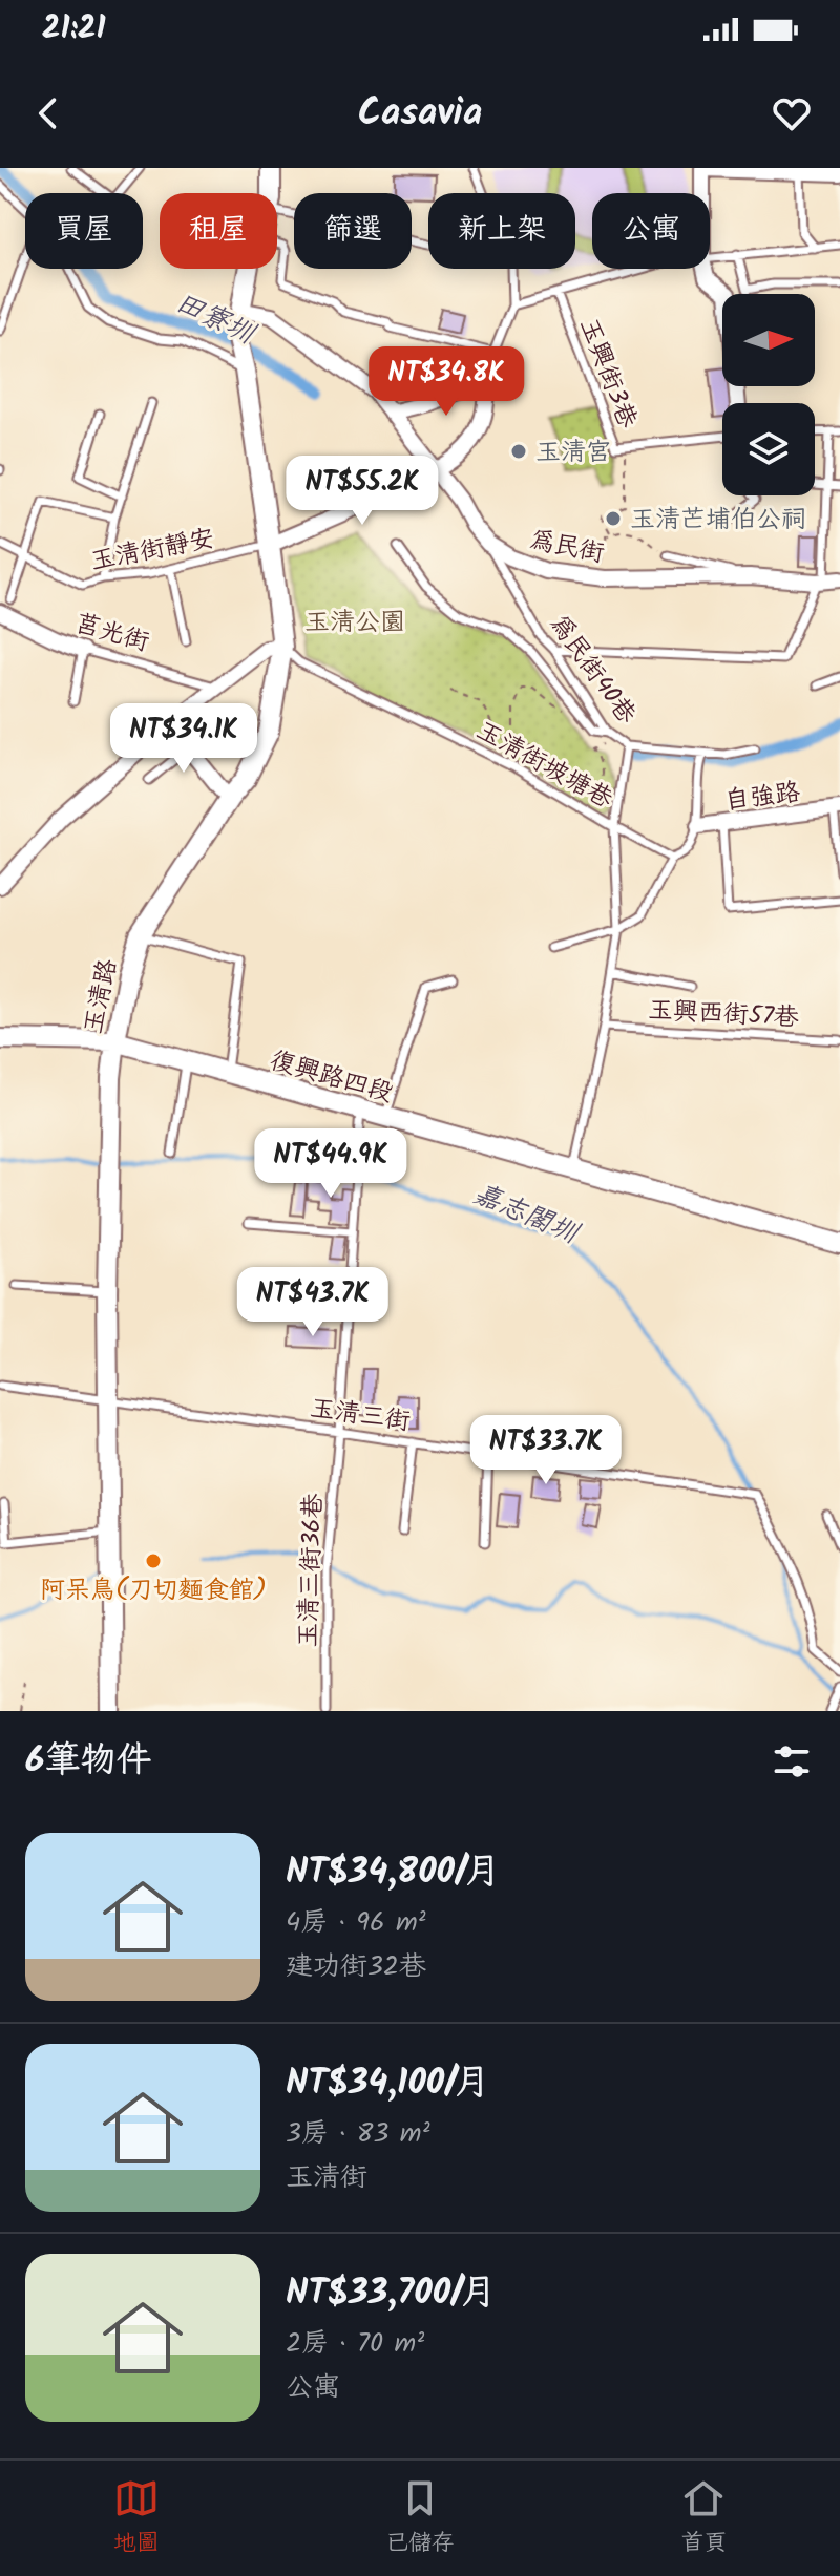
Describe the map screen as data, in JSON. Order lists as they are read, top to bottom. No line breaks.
{"streets":{"street":["為民街","莒光街","自強路","玉清路","復興路四段"],"lane":["玉興街3巷","玉清街靜安","為民街40巷","玉清街坡塘巷","玉興西街57巷","玉清三街","玉清三街36巷"]},"crossings":[["為民街","為民街40巷"],["為民街","玉清路"],["玉清街靜安","玉清路"],["為民街40巷","玉清街坡塘巷"],["玉清街坡塘巷","自強路"],["玉清街坡塘巷","玉清路"],["玉清街坡塘巷","玉興西街57巷"],["玉清街坡塘巷","復興路四段"],["玉清路","復興路四段"],["玉清路","玉清三街"],["復興路四段","玉清三街36巷"],["玉清三街","玉清三街36巷"]],"water":["田寮圳","嘉志閣圳"],"parks":["玉清公園"],"places":["玉清宮","玉清芒埔伯公祠","阿呆鳥(刀切麵食館)"],"north":"right","page":{"status":"21:21","header":"Casavia","chip":["買屋","租屋","篩選","新上架","公寓"],"price":["NT$34.8K","NT$55.2K","NT$34.1K","NT$44.9K","NT$43.7K","NT$33.7K"],"heading":"6筆物件","list":[{"name":"NT$34,800/月","note":"4房 · 96 m² · 建功街32巷"},{"name":"NT$34,100/月","note":"3房 · 83 m² · 玉清街"},{"name":"NT$33,700/月","note":"2房 · 70 m² · 公寓"}],"tabs":["地圖","已儲存","首頁"]}}
